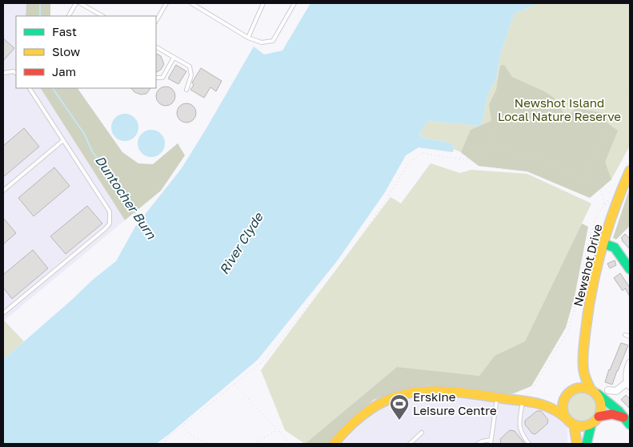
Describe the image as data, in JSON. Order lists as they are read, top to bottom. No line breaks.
{"streets":{"street":["Newshot Drive"]},"water":["Duntocher Burn","River Clyde"],"parks":["Newshot Island Local Nature Reserve"],"places":{"sports":["Erskine Leisure Centre"]},"legend":["Fast","Slow","Jam"]}
